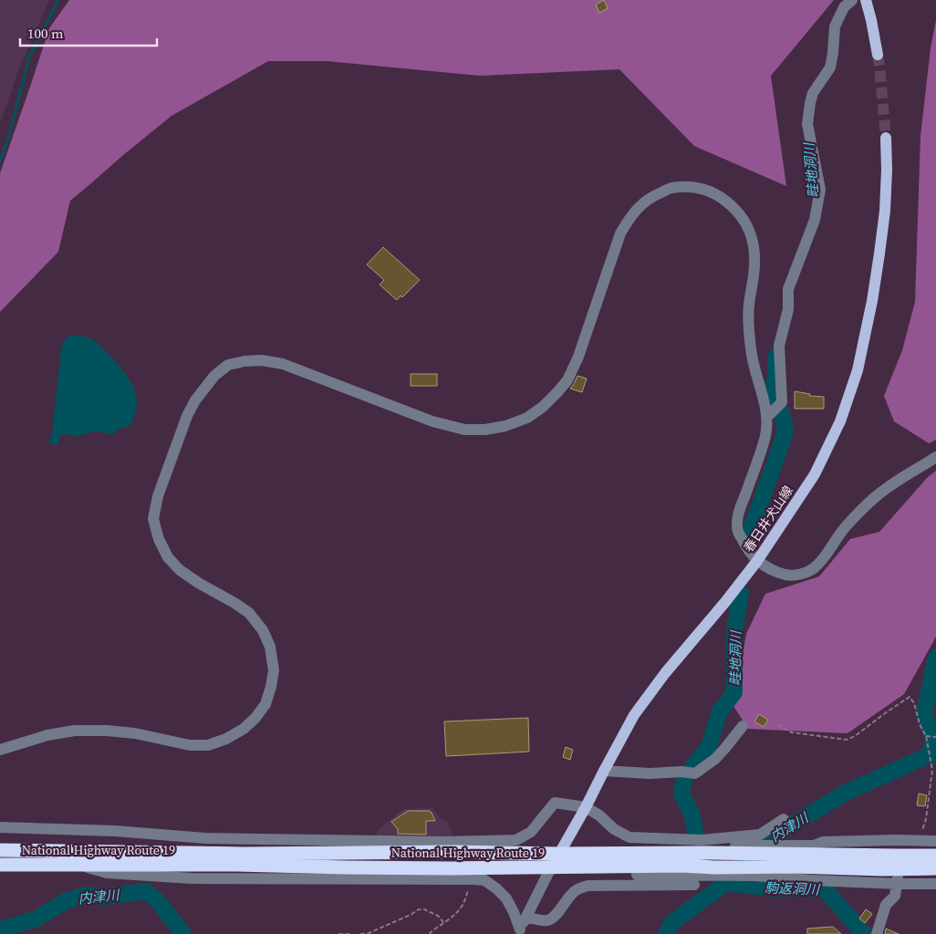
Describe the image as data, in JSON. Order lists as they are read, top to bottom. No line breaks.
{"streets":{"highway":["National Highway Route 19"],"main road":["春日井犬山線"]},"crossings":[["春日井犬山線","National Highway Route 19"]],"water":["畦地洞川","内津川","駒返洞川"],"scale_bar":"100 m"}
